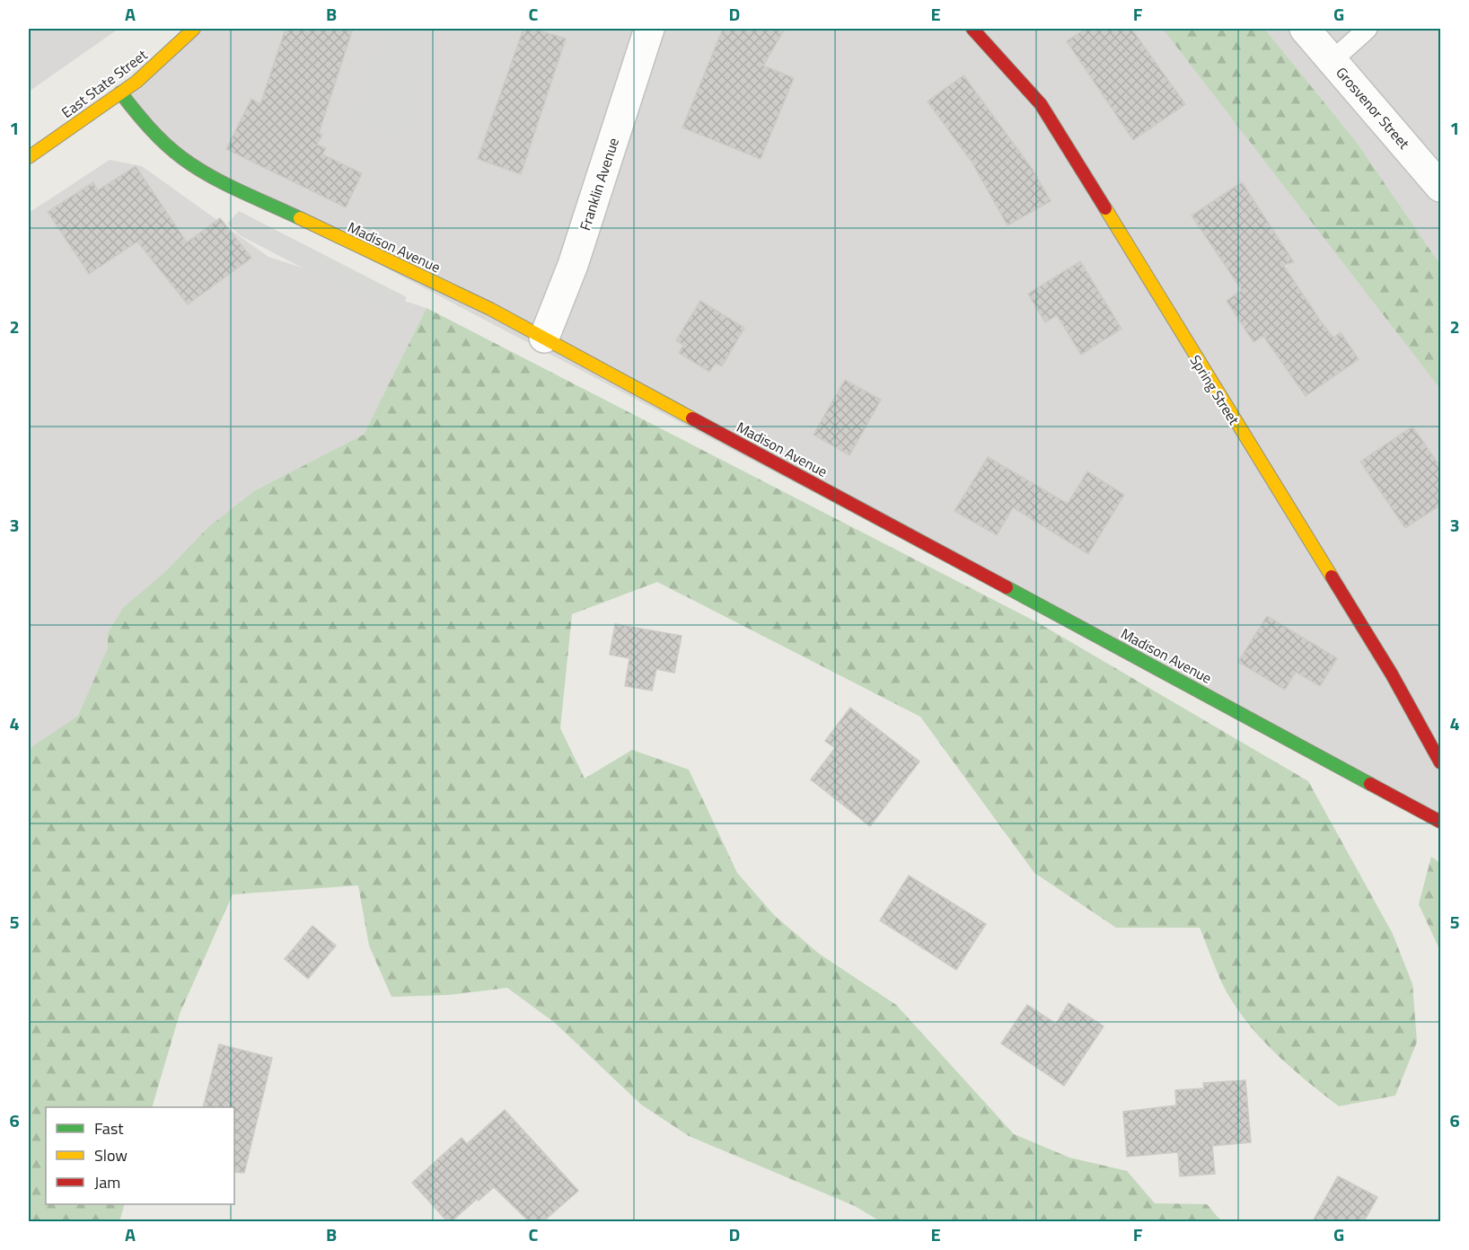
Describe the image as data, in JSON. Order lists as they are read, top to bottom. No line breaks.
{"streets":{"street":["East State Street","Grosvenor Street","Franklin Avenue","Madison Avenue","Spring Street"]},"crossings":[["East State Street","Madison Avenue"],["Franklin Avenue","Madison Avenue"]],"legend":["Fast","Slow","Jam"],"grid":{"columns":["A","B","C","D","E","F","G"],"rows":["1","2","3","4","5","6"]}}
